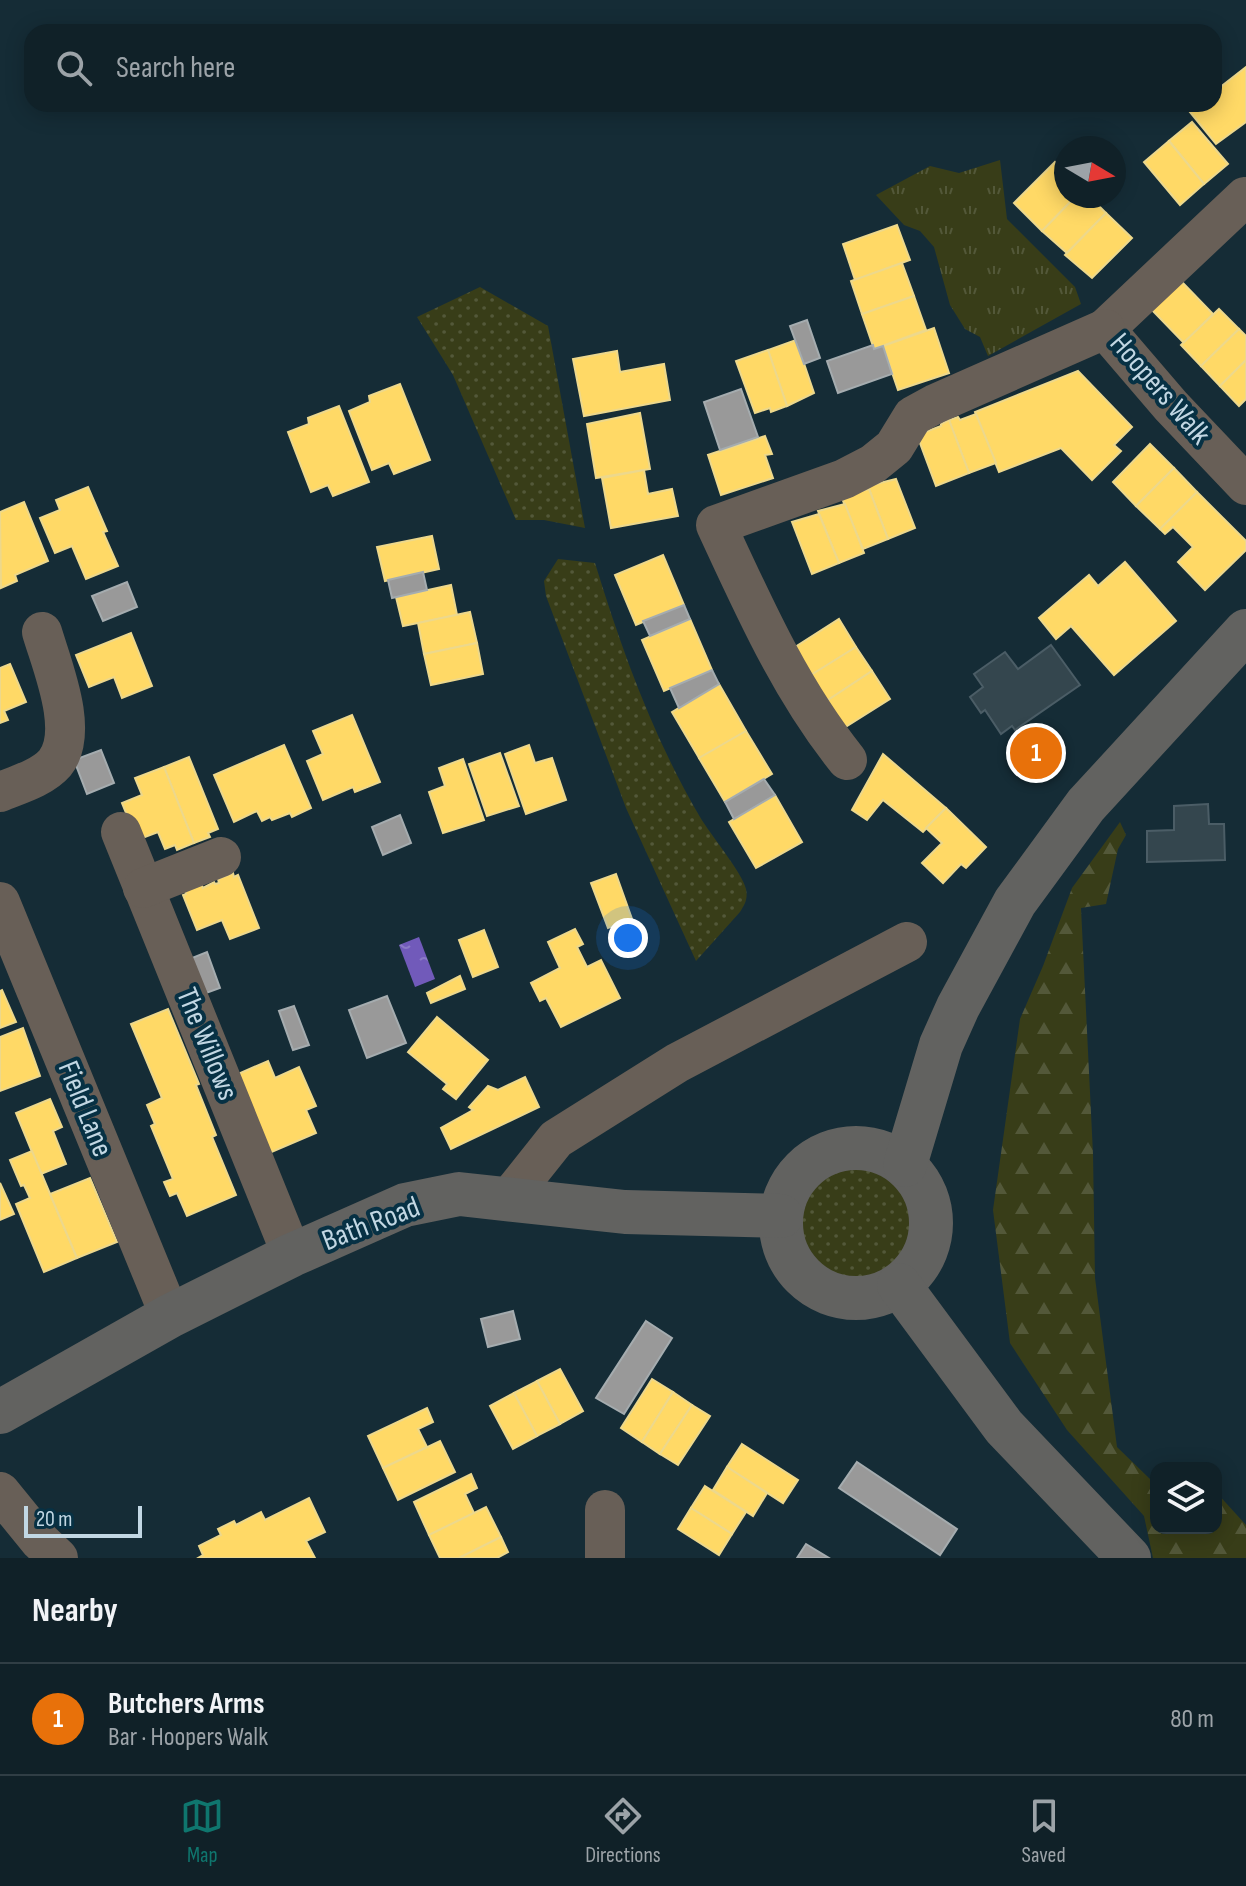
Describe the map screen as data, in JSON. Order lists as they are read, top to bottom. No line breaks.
{"streets":{"main road":["Bath Road"],"street":["Hoopers Walk","The Willows","Field Lane"]},"crossings":[["The Willows","Bath Road"],["Field Lane","Bath Road"]],"scale_bar":"20 m","north":"right","page":{"search":"Search here","pins":"1","scale":"20 m","heading":"Nearby","list":[{"mark":"1","name":"Butchers Arms","note":"Bar · Hoopers Walk","value":"80 m"}],"nav":["Map","Directions","Saved"]}}
